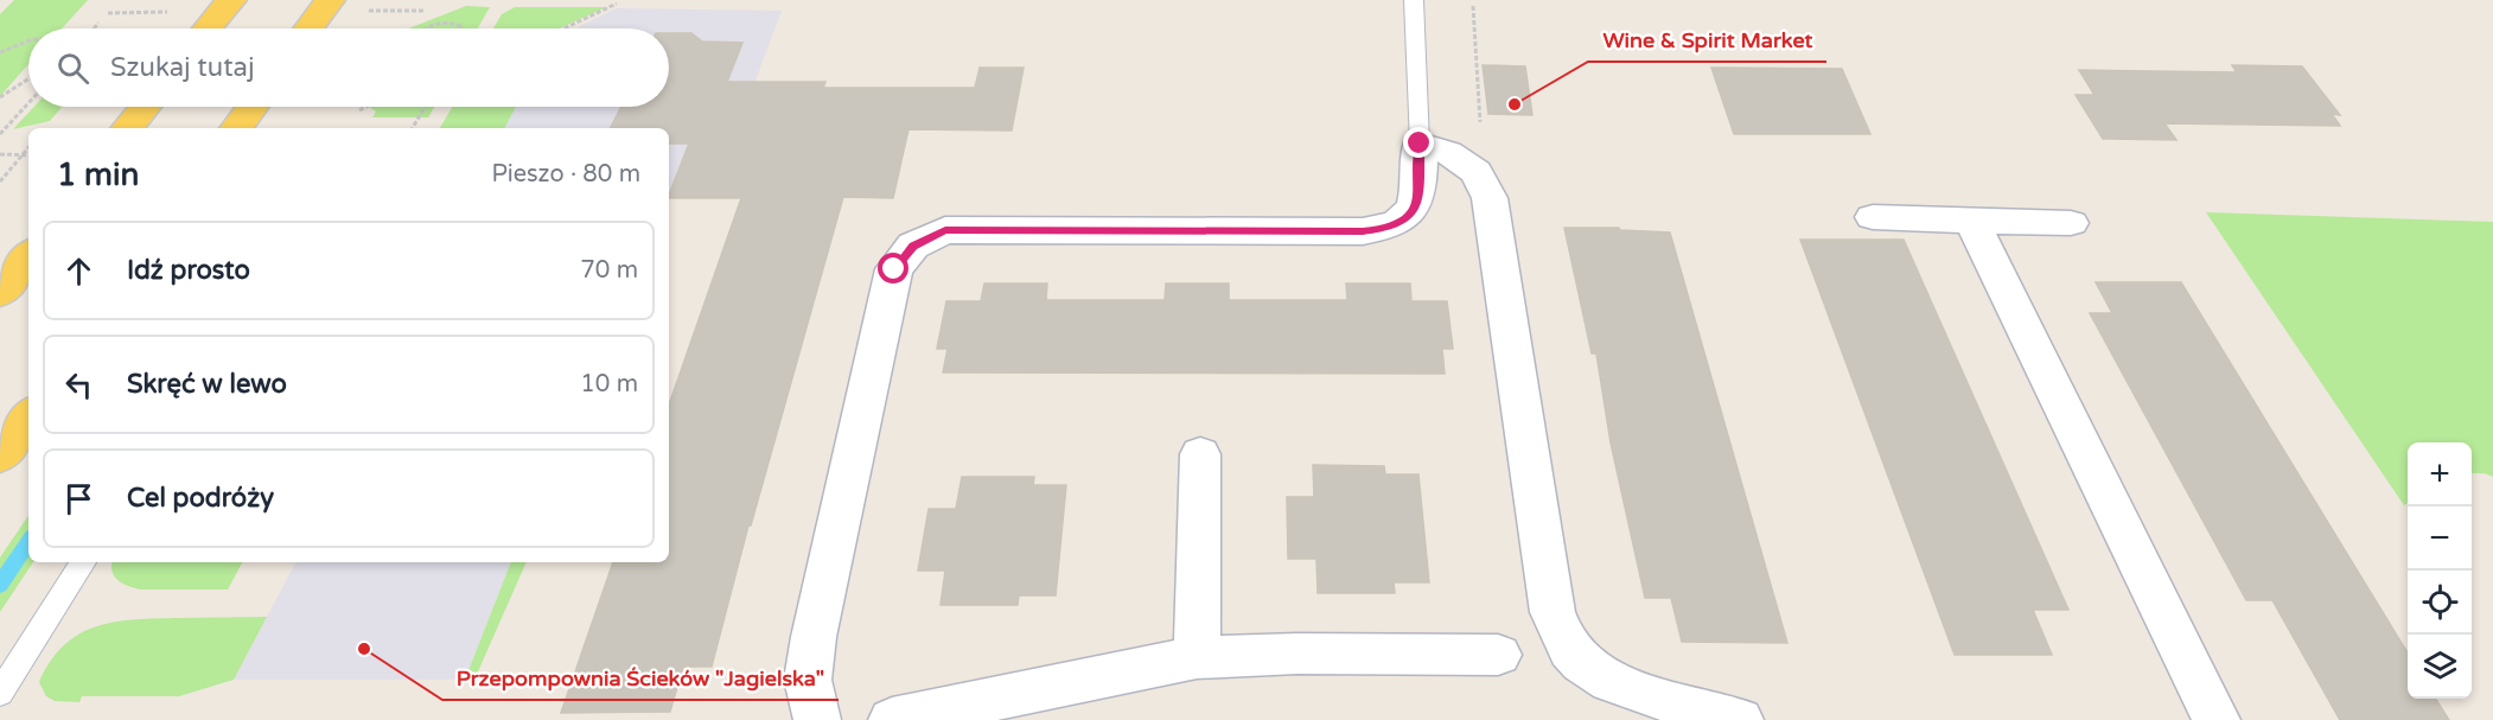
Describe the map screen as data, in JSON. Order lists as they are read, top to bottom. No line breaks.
{"places":["Wine & Spirit Market","Przepompownia Ścieków \"Jagielska\""],"page":{"search":"Szukaj tutaj","heading":["1 min","Pieszo · 80 m"],"list":[["Idź prosto","70 m"],["Skręć w lewo","10 m"],"Cel podróży"],"map_buttons":["+","−"]}}
